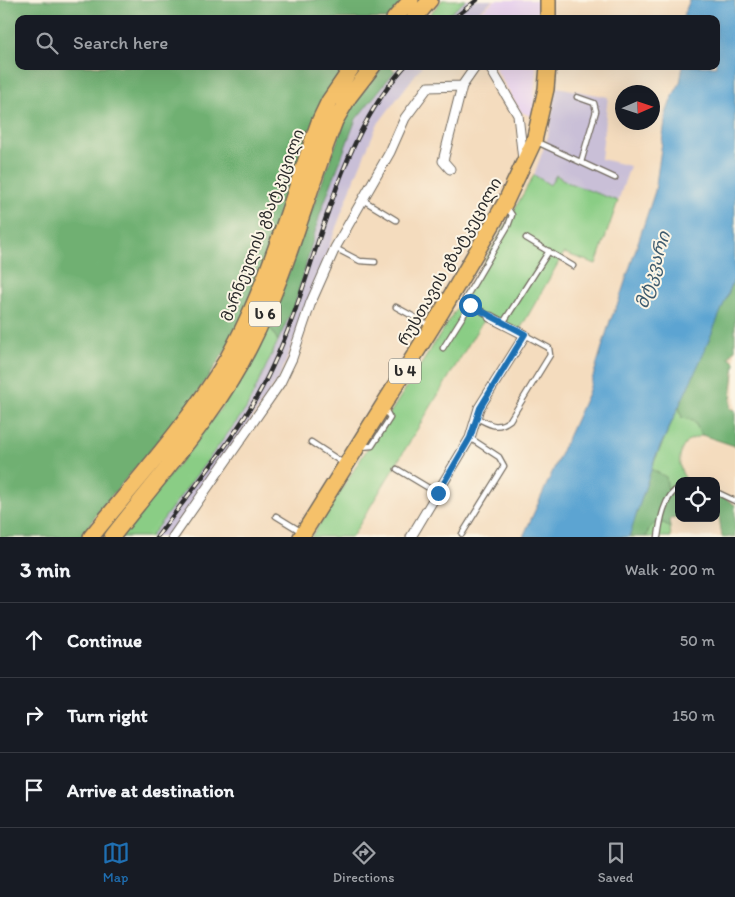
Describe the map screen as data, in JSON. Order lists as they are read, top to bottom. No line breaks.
{"streets":{"highway":["მარნეულის გზატკეცილი","რუსთავის გზატკეცილი","ს 6","ს 4"]},"water":["მტკვარი"],"north":"right","page":{"search":"Search here","heading":["3 min","Walk · 200 m"],"list":[["Continue","50 m"],["Turn right","150 m"],"Arrive at destination"],"nav":["Map","Directions","Saved"]}}
